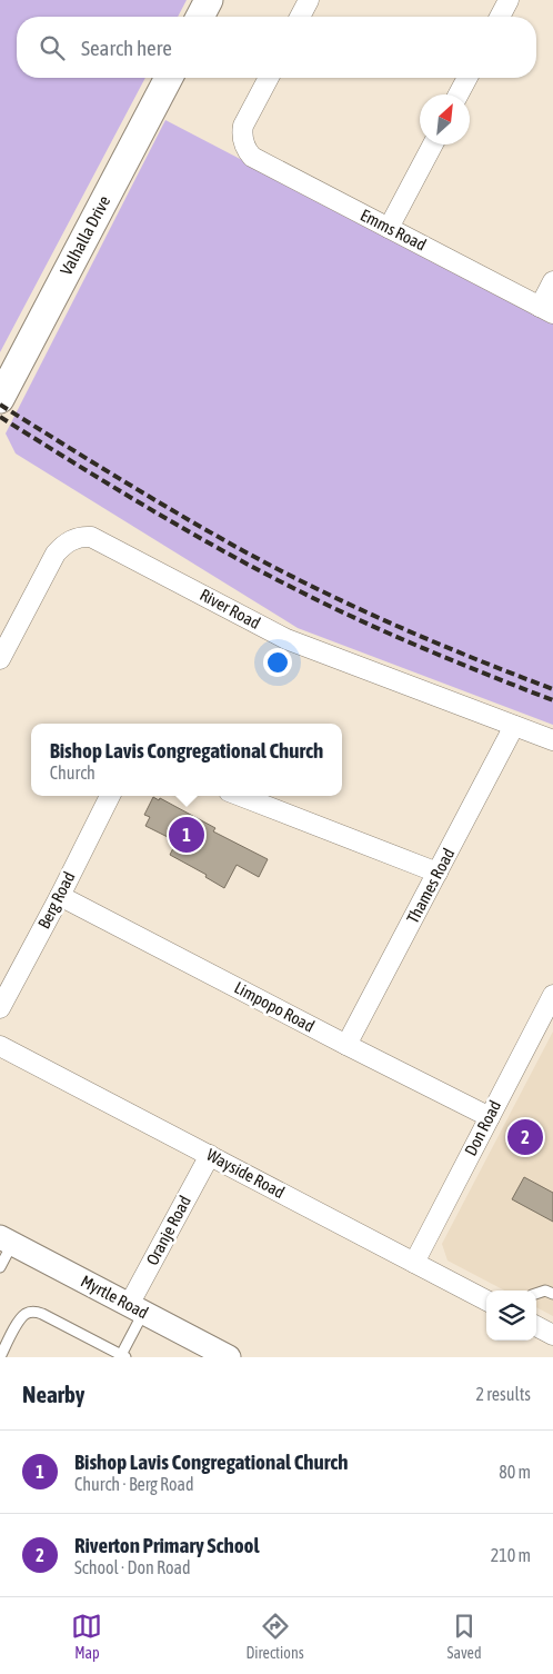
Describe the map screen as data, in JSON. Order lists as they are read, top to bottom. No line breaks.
{"streets":{"main road":["Valhalla Drive"],"street":["Emms Road","River Road","Thames Road","Berg Road","Limpopo Road","Don Road","Wayside Road","Oranje Road","Myrtle Road"]},"crossings":[["River Road","Thames Road"],["Thames Road","Limpopo Road"],["Berg Road","Limpopo Road"],["Limpopo Road","Don Road"],["Don Road","Wayside Road"],["Wayside Road","Oranje Road"],["Oranje Road","Myrtle Road"]],"north":"top right","page":{"search":"Search here","popup":["Bishop Lavis Congregational Church","Church"],"pins":["1","2"],"heading":["Nearby","2 results"],"list":[{"mark":"1","name":"Bishop Lavis Congregational Church","note":"Church · Berg Road","value":"80 m"},{"mark":"2","name":"Riverton Primary School","note":"School · Don Road","value":"210 m"}],"nav":["Map","Directions","Saved"]}}
